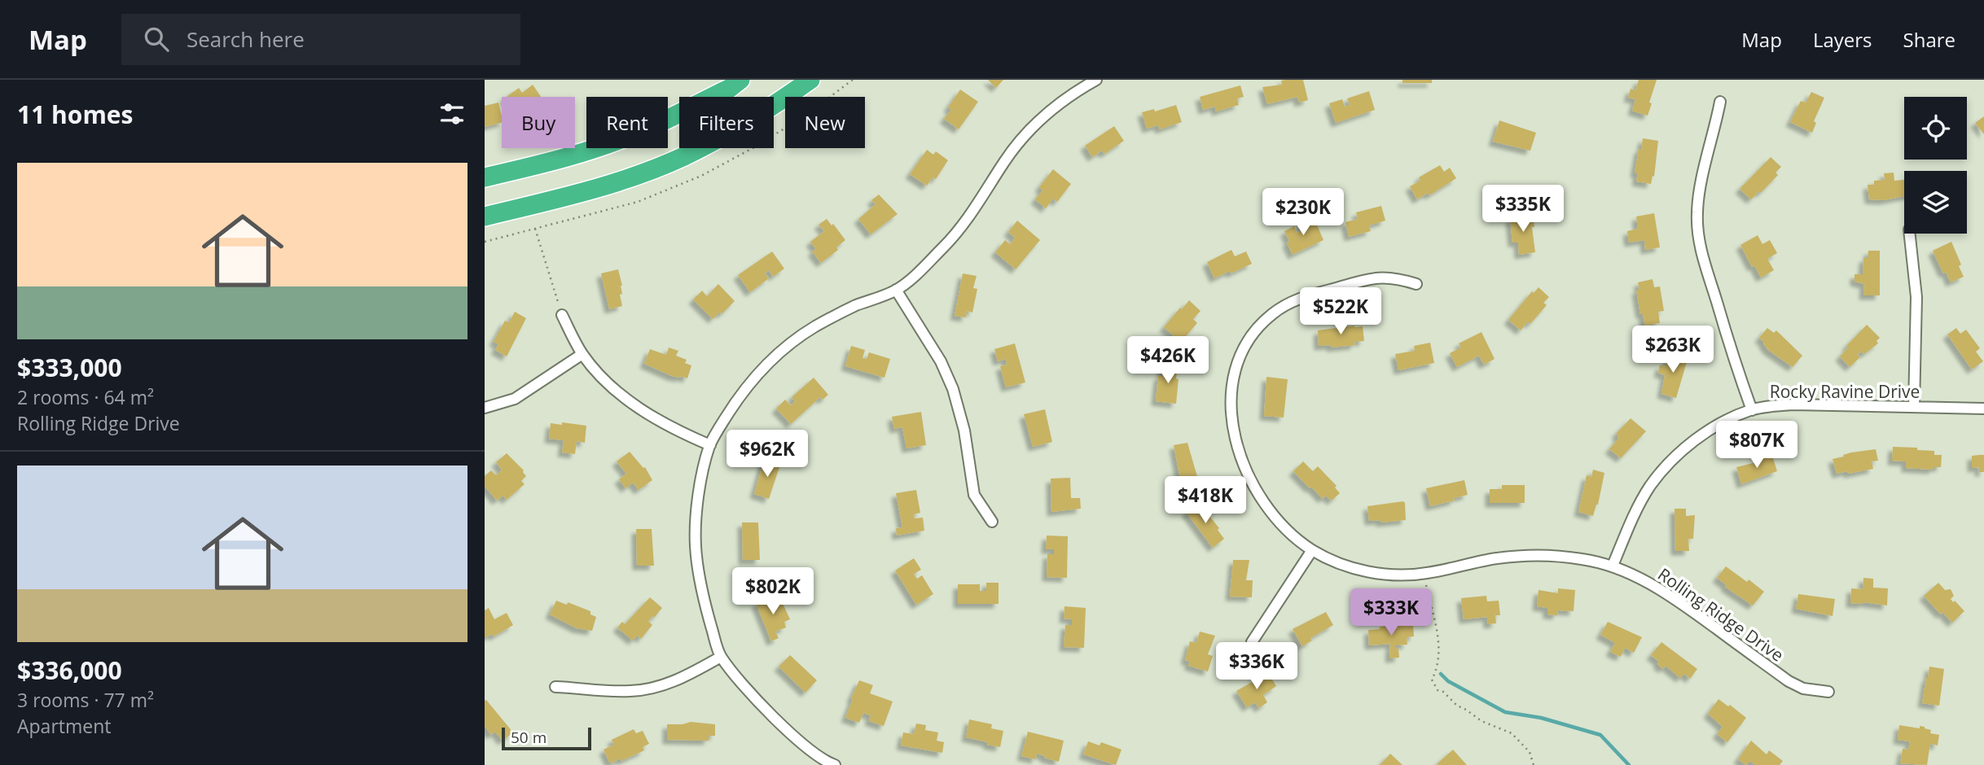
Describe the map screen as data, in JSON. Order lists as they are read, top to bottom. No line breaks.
{"streets":{"street":["Rocky Ravine Drive","Rolling Ridge Drive"]},"crossings":[["Rocky Ravine Drive","Rolling Ridge Drive"]],"scale_bar":"50 m","page":{"header":"Map","search":"Search here","nav":["Map","Layers","Share"],"heading":"11 homes","chip":["Buy","Rent","Filters","New"],"list":[{"name":"$333,000","note":"2 rooms · 64 m² · Rolling Ridge Drive"},{"name":"$336,000","note":"3 rooms · 77 m² · Apartment"}],"price":["$335K","$230K","$522K","$263K","$426K","$807K","$962K","$418K","$802K","$333K","$336K"],"scale":"50 m"}}
